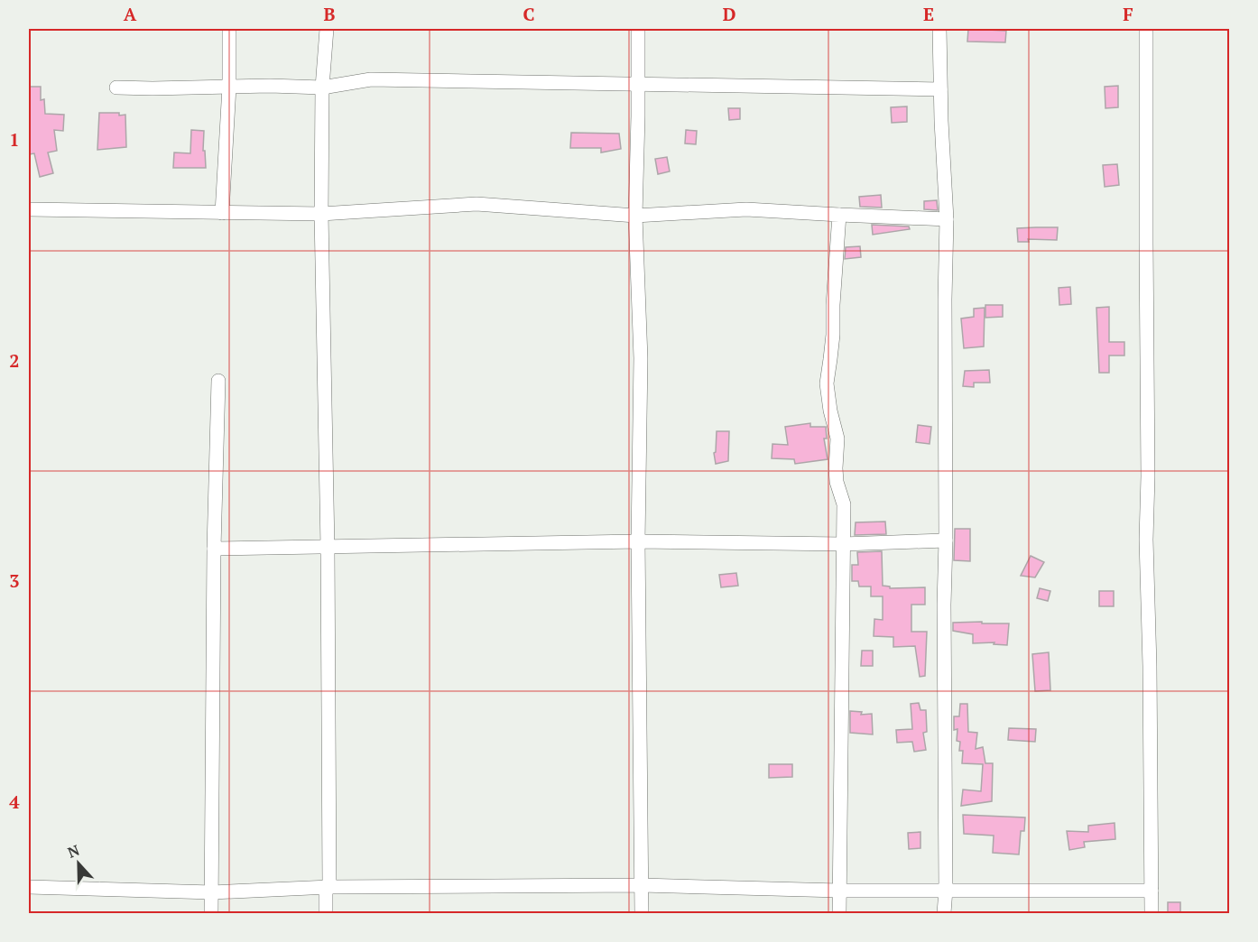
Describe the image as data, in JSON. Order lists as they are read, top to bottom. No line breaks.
{"north":"top","grid":{"columns":["A","B","C","D","E","F"],"rows":["1","2","3","4"]}}
